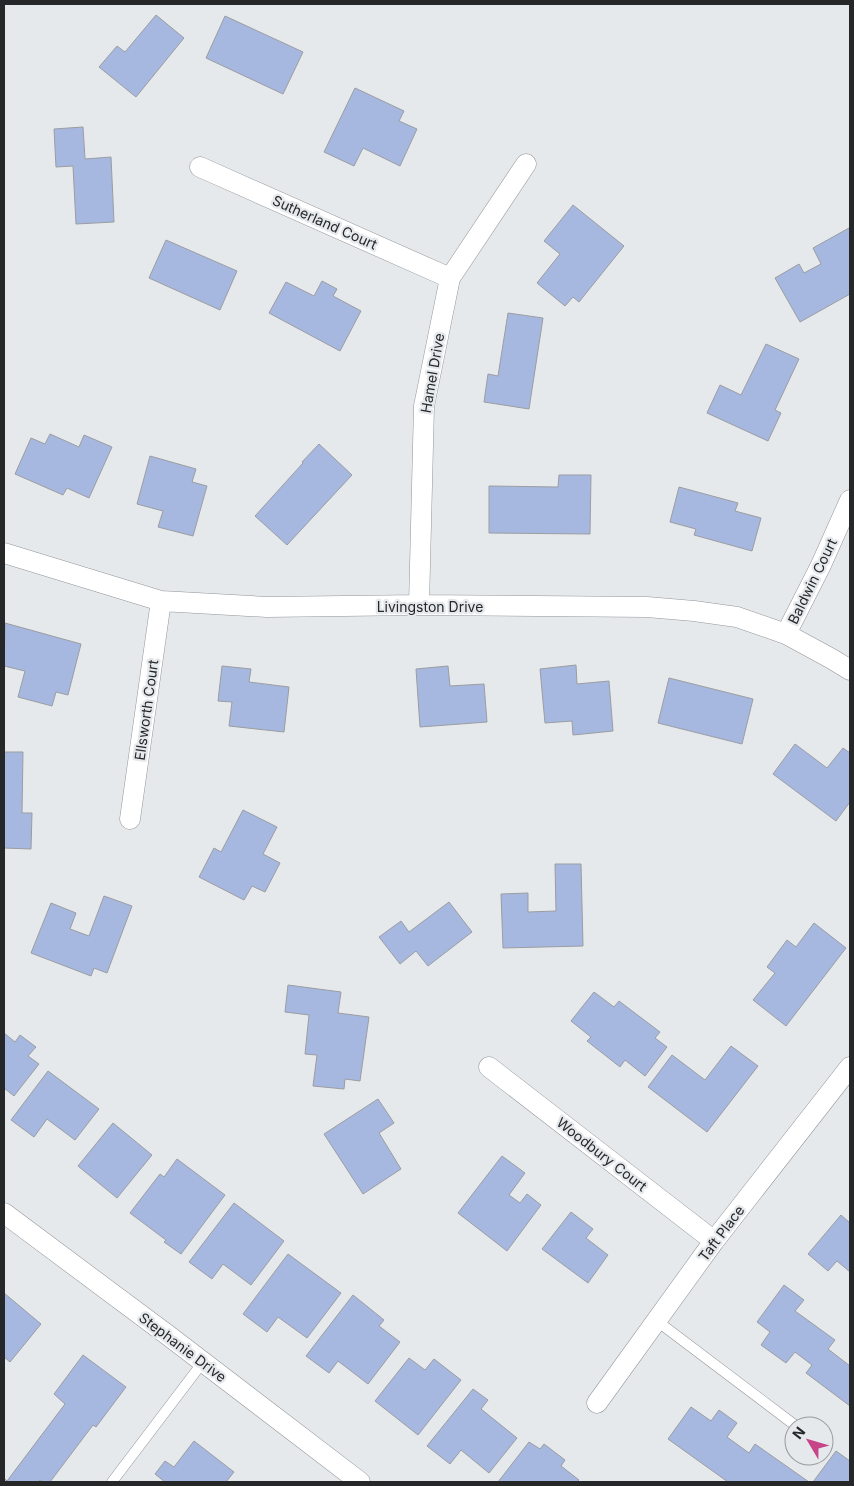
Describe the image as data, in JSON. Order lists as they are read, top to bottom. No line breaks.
{"streets":{"street":["Sutherland Court","Hamel Drive","Baldwin Court","Livingston Drive","Ellsworth Court","Woodbury Court","Taft Place","Stephanie Drive"]},"crossings":[["Sutherland Court","Hamel Drive"],["Hamel Drive","Livingston Drive"],["Baldwin Court","Livingston Drive"],["Livingston Drive","Ellsworth Court"],["Woodbury Court","Taft Place"]],"north":"top left"}
